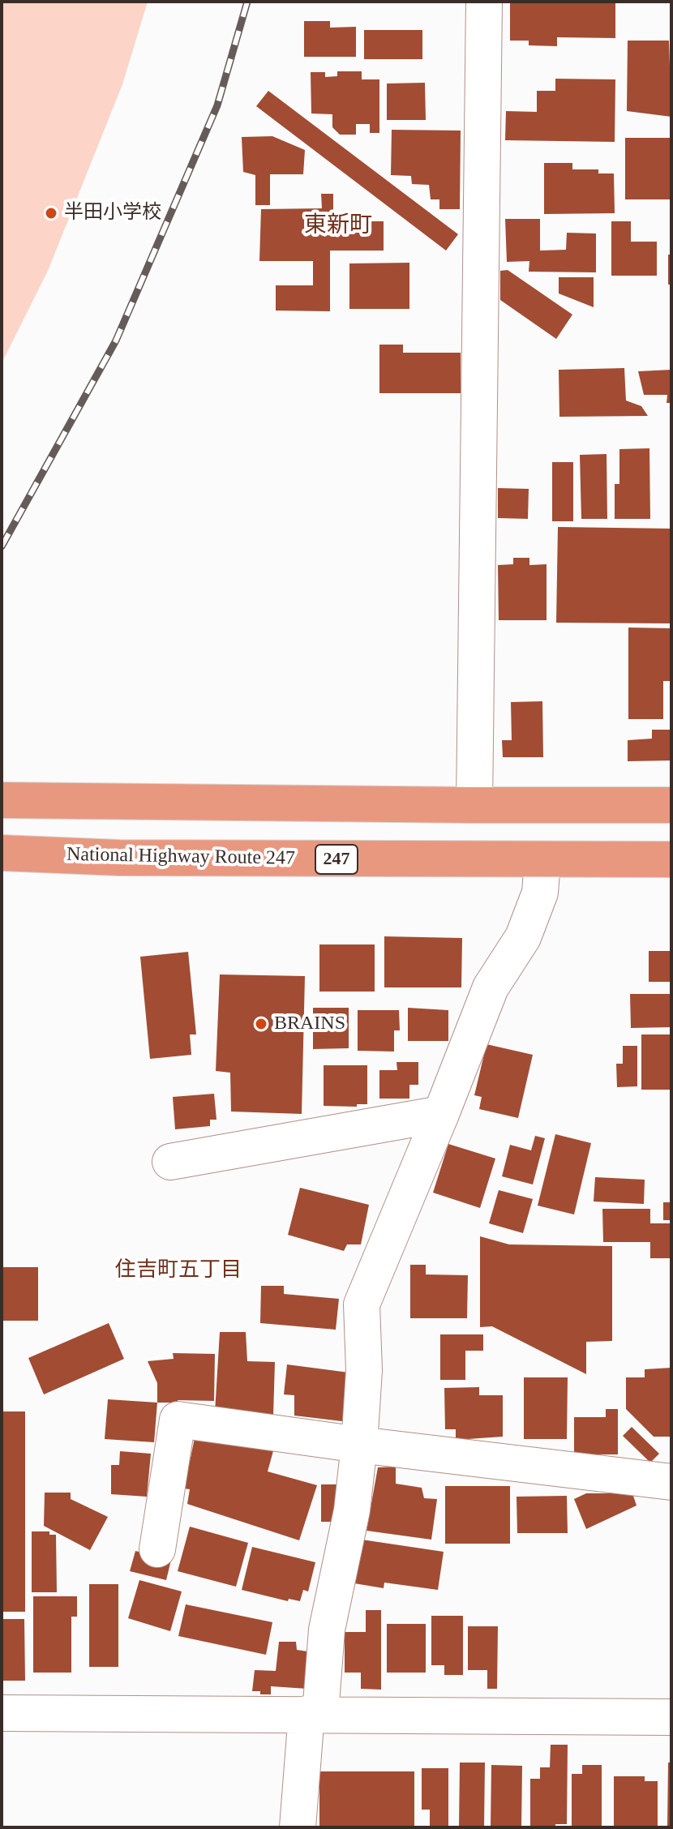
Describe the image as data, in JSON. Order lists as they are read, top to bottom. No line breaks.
{"streets":{"highway":["National Highway Route 247","247"]},"districts":["東新町","住吉町五丁目"],"places":["半田小学校","BRAINS"]}
